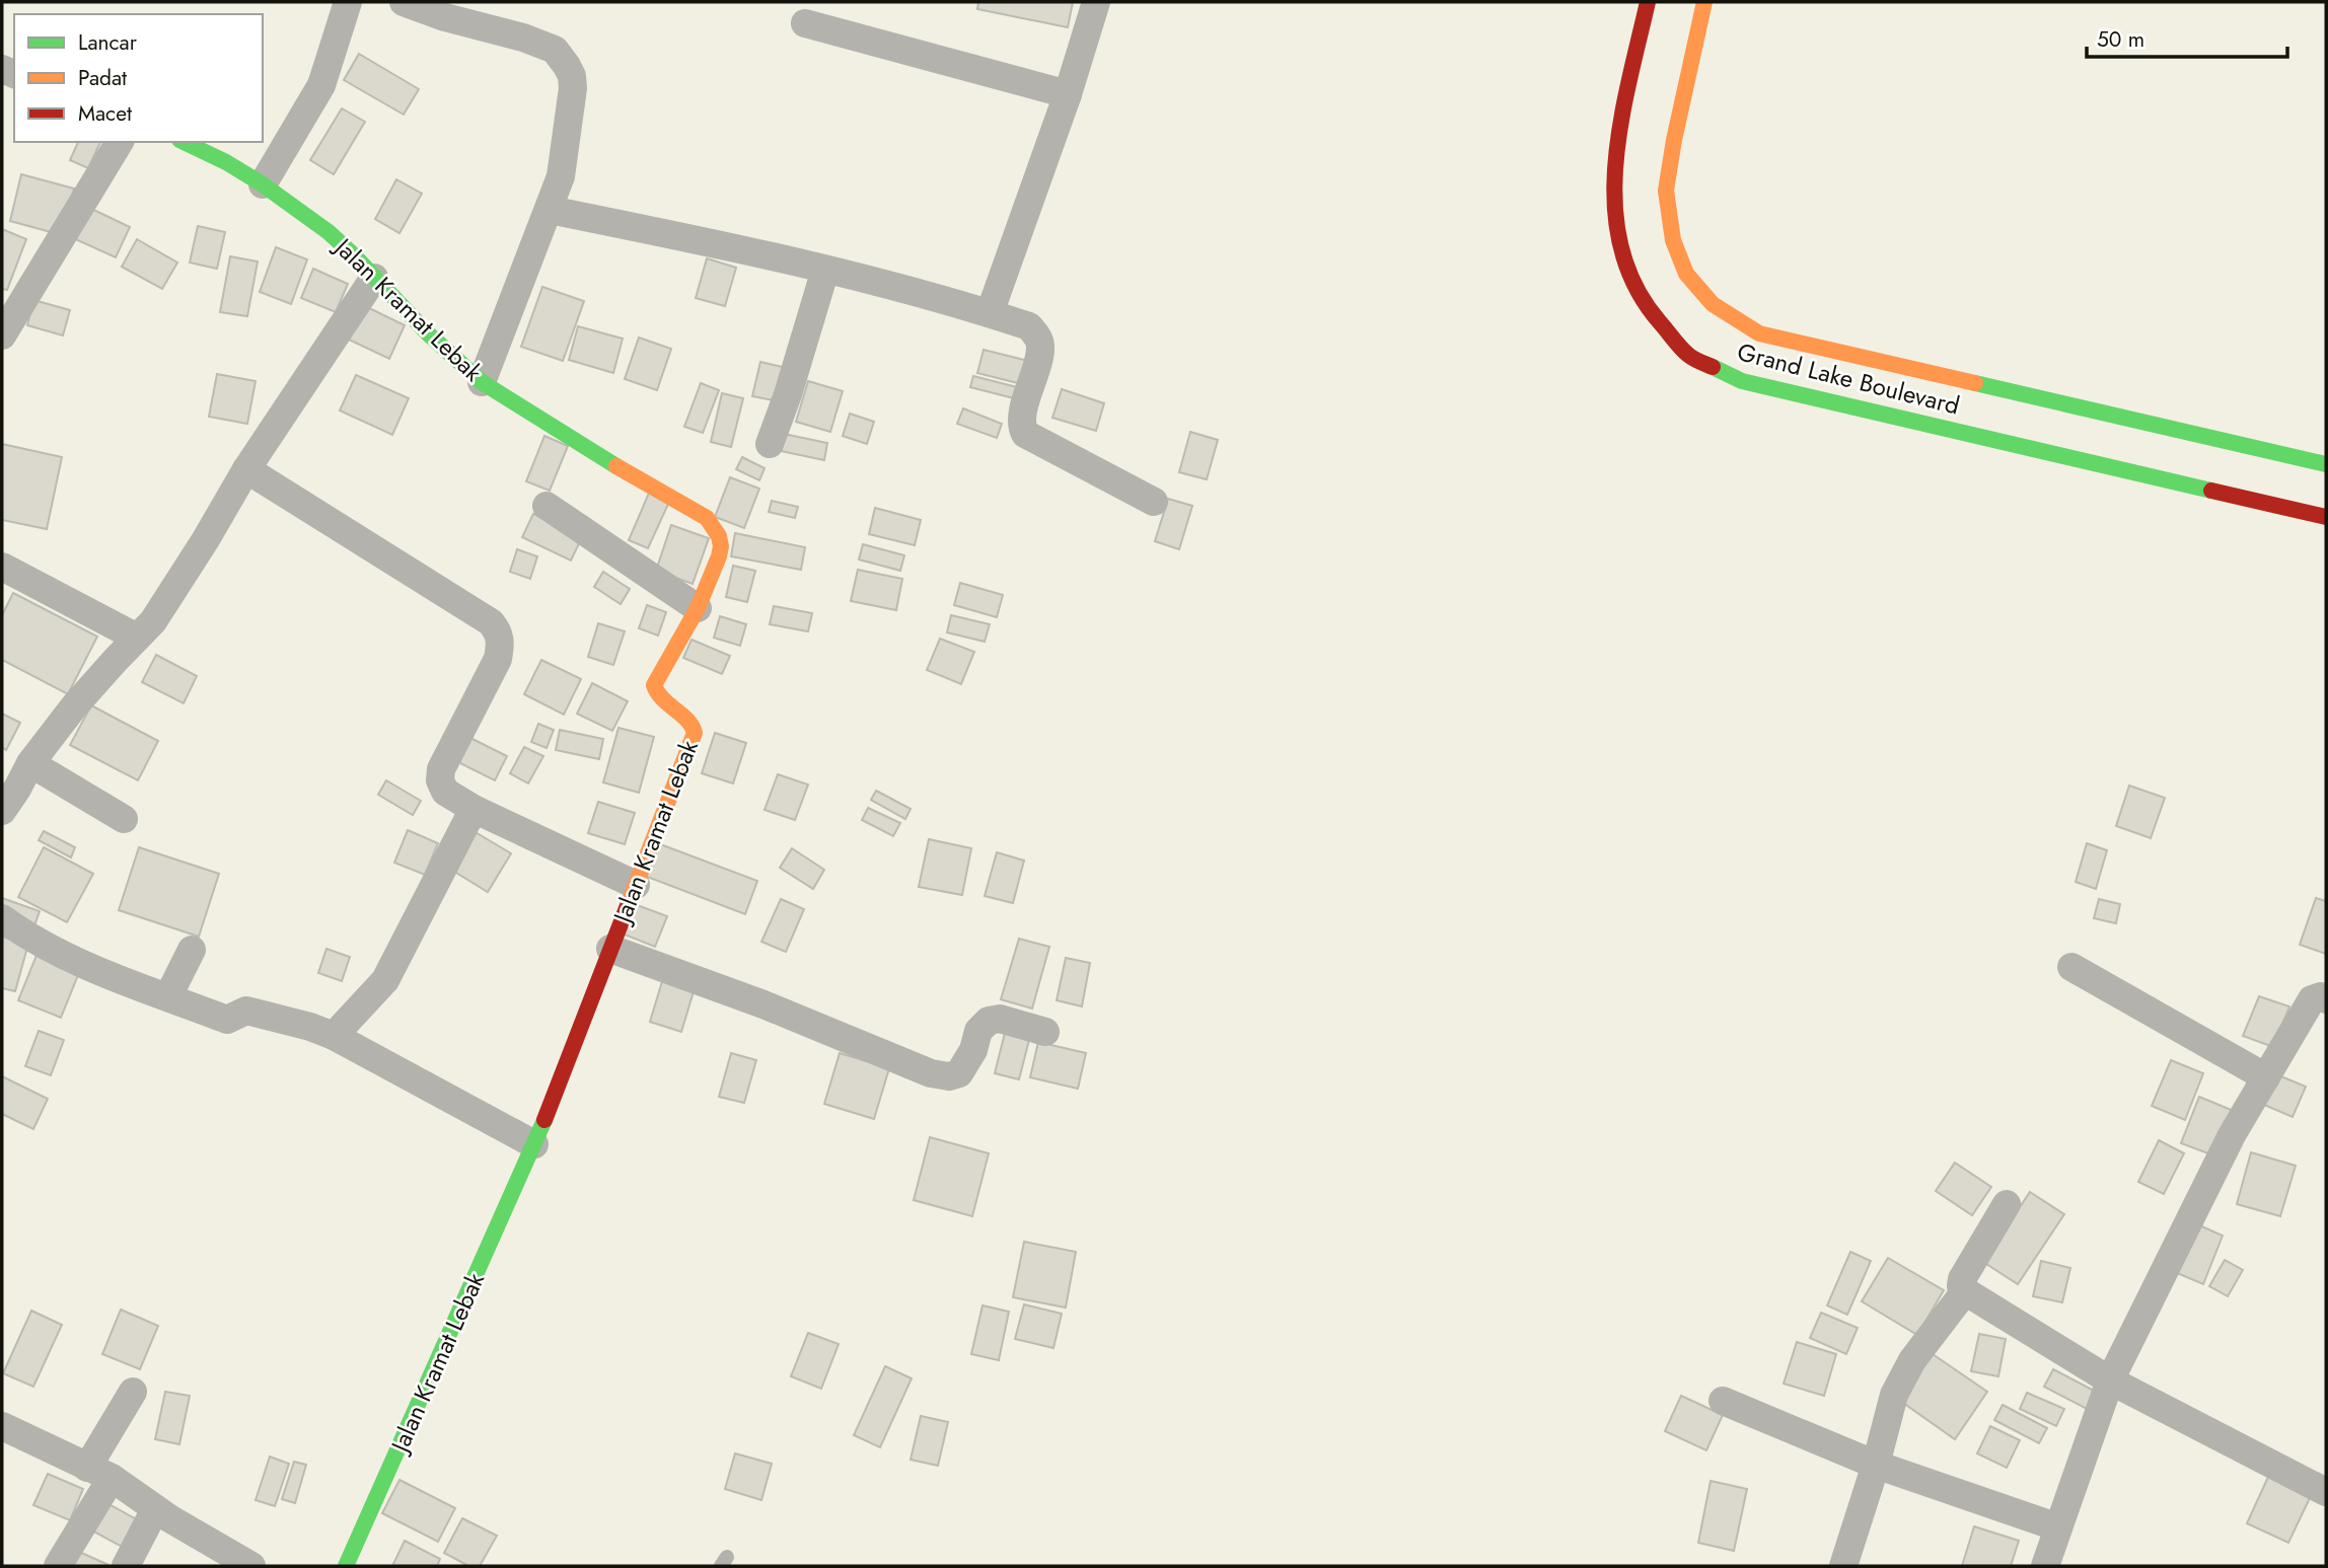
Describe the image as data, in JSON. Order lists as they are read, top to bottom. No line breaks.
{"streets":{"street":["Jalan Kramat Lebak","Grand Lake Boulevard"]},"legend":["Lancar","Padat","Macet"],"scale_bar":"50 m"}
